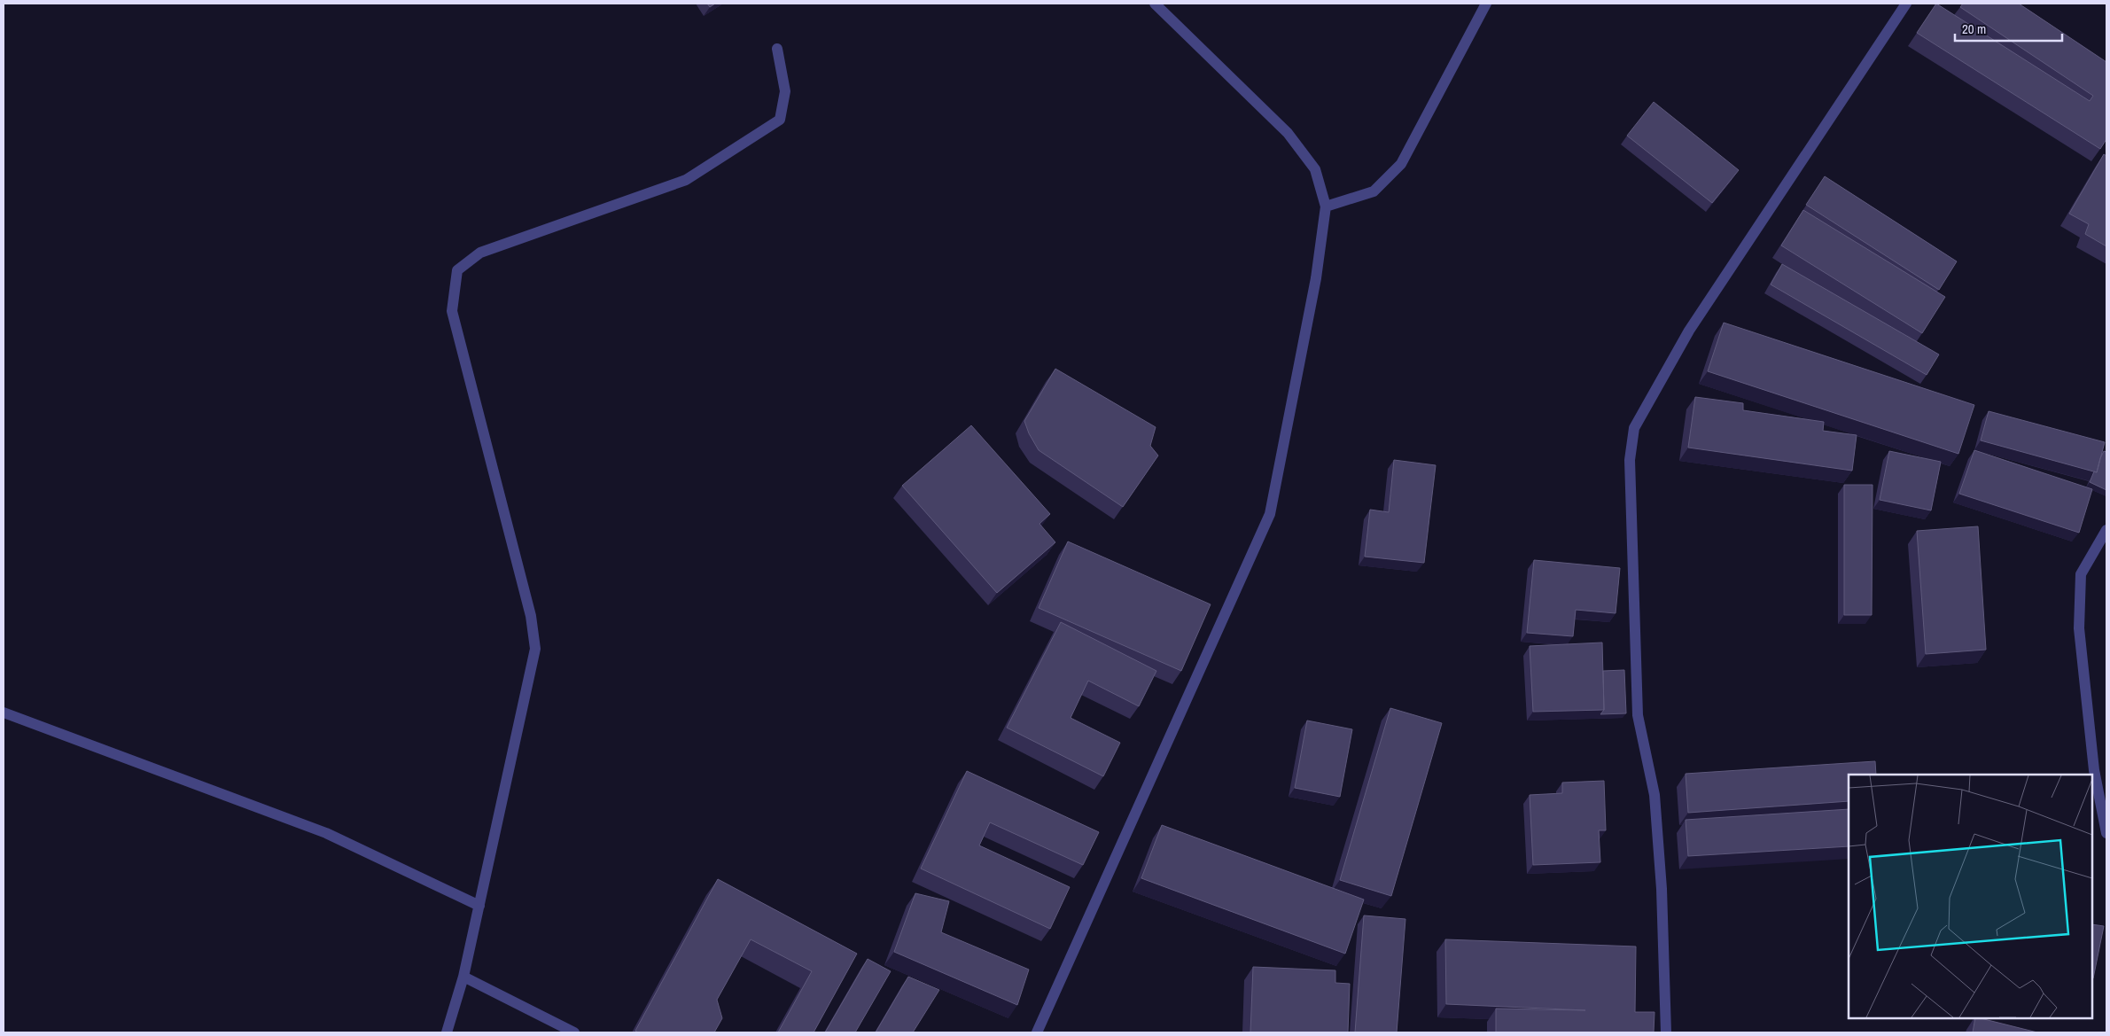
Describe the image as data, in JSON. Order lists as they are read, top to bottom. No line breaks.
{"scale_bar":"20 m"}
